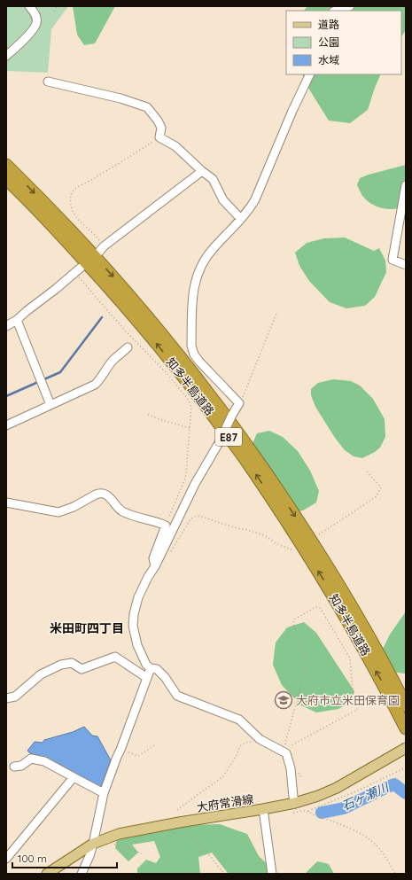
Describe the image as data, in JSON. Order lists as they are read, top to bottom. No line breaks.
{"streets":{"highway":["知多半島道路","E87"],"main road":["大府常滑線"]},"districts":["米田町四丁目"],"water":["石ヶ瀬川"],"places":{"school or university":["大府市立米田保育園"]},"legend":["道路","公園","水域"],"scale_bar":"100 m"}
